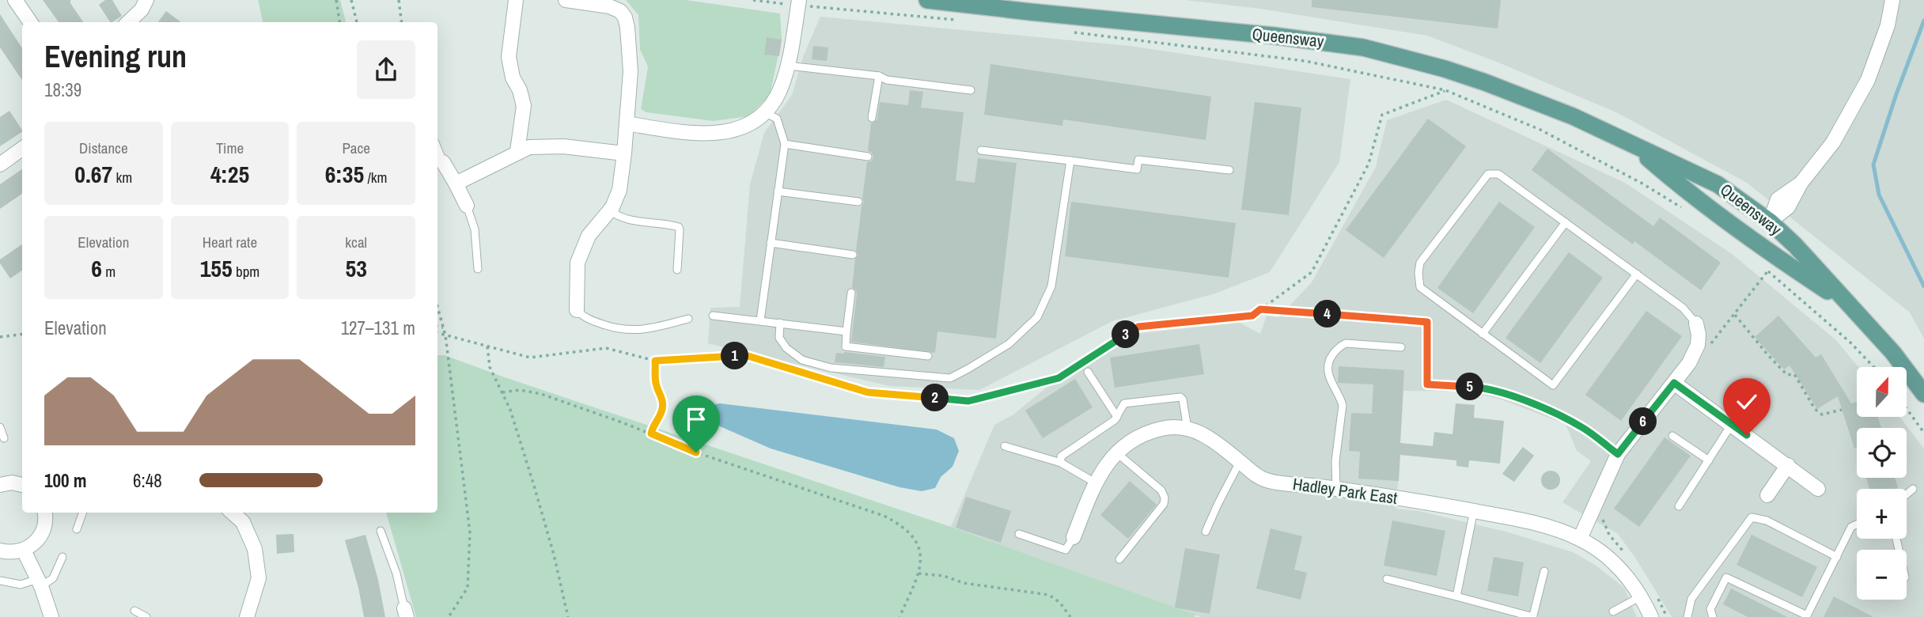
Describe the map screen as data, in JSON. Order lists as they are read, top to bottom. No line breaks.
{"streets":{"main road":["Queensway"],"street":["Hadley Park East"]},"north":"top","page":{"heading":["Evening run","18:39"],"stats":[["Distance","0.67 km"],["Time","4:25"],["Pace","6:35 /km"],["Elevation","6 m"],["Heart rate","155 bpm"],["kcal","53"]],"pins":["4","3","1","5","2","6"],"chart":["Elevation","127–131 m"],"map_buttons":["+","−"],"list":[{"name":"100 m","note":"6:48"}]}}
